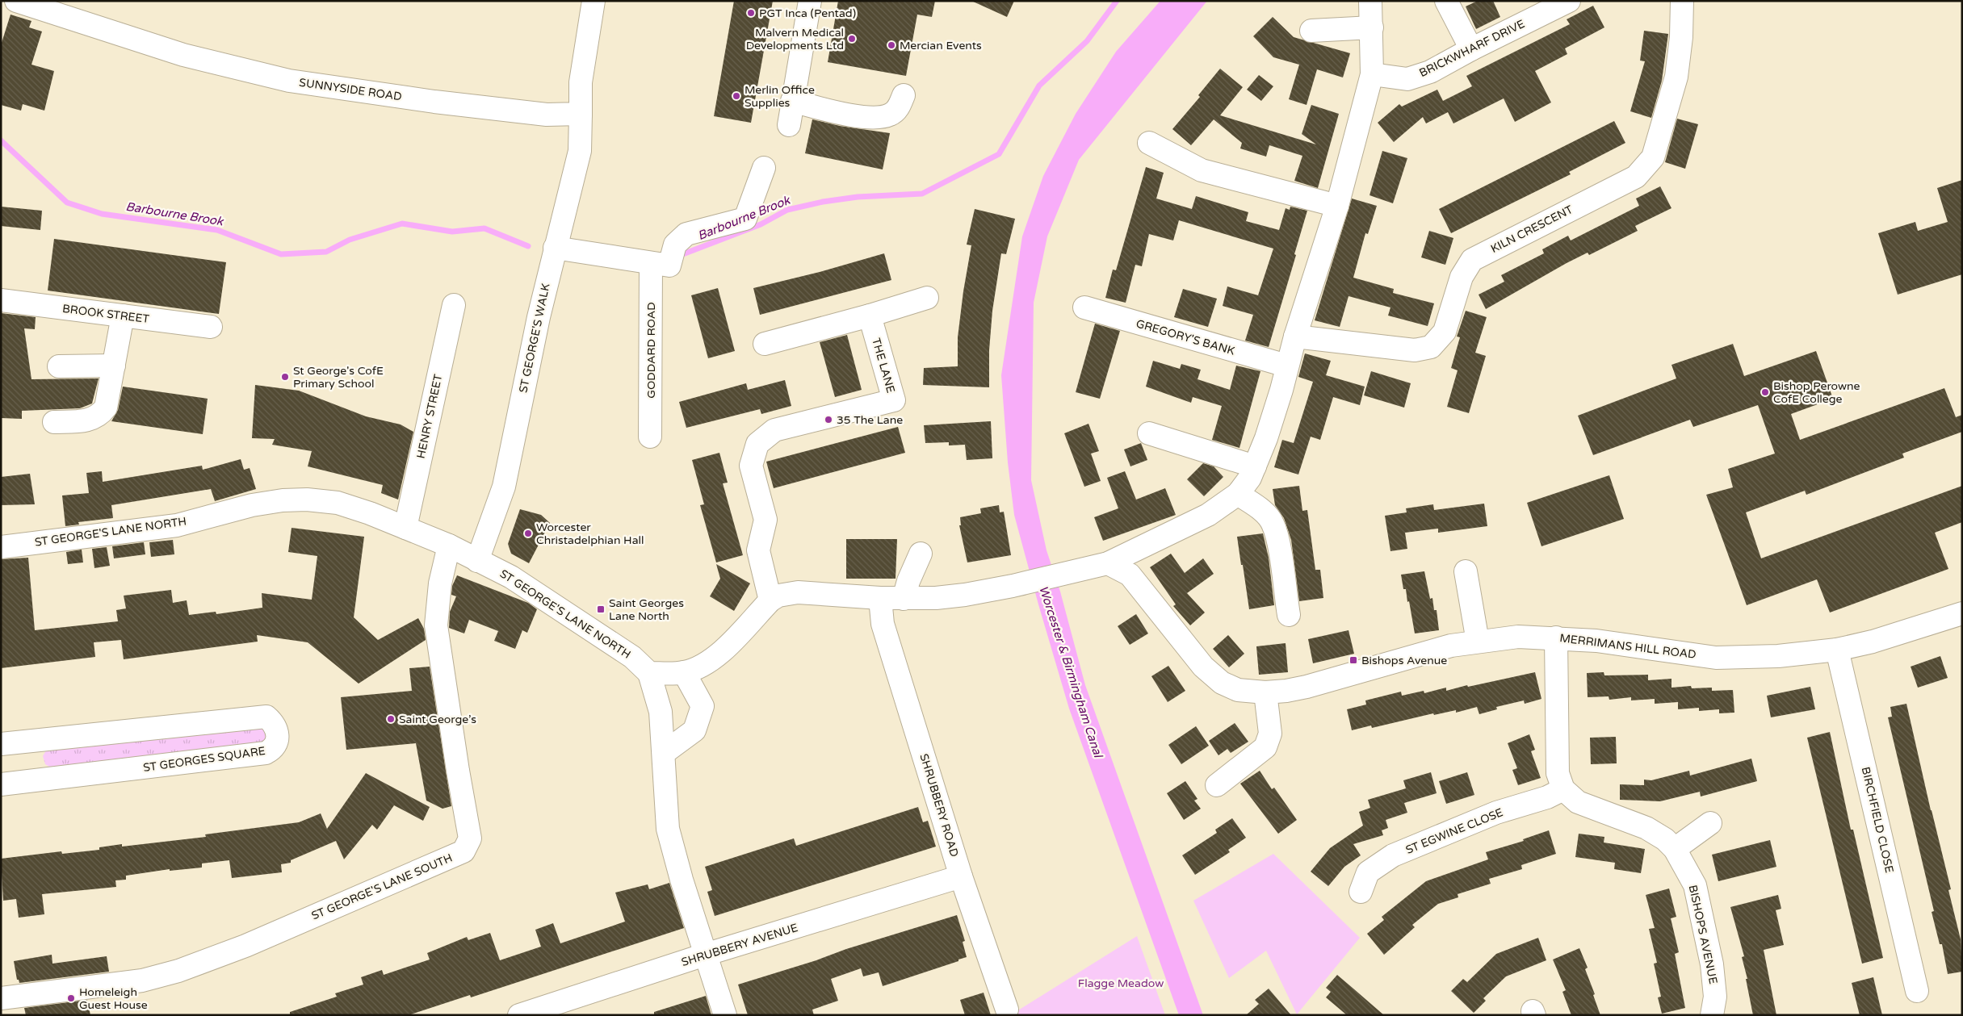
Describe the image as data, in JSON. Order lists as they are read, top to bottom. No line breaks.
{"streets":{"street":["BRICKWHARF DRIVE","SUNNYSIDE ROAD","KILN CRESCENT","BROOK STREET","GREGORY'S BANK","ST GEORGE'S WALK","GODDARD ROAD","THE LANE","HENRY STREET","ST GEORGE'S LANE NORTH","MERRIMANS HILL ROAD","ST GEORGES SQUARE","SHRUBBERY ROAD","BIRCHFIELD CLOSE","ST EGWINE CLOSE","ST GEORGE'S LANE SOUTH","BISHOPS AVENUE","SHRUBBERY AVENUE"]},"crossings":[["SUNNYSIDE ROAD","ST GEORGE'S WALK"],["ST GEORGE'S WALK","ST GEORGE'S LANE NORTH"],["HENRY STREET","ST GEORGE'S LANE NORTH"],["ST GEORGE'S LANE NORTH","ST GEORGE'S LANE SOUTH"],["MERRIMANS HILL ROAD","BIRCHFIELD CLOSE"],["SHRUBBERY ROAD","SHRUBBERY AVENUE"],["ST EGWINE CLOSE","BISHOPS AVENUE"]],"water":["Barbourne Brook","Worcester & Birmingham Canal"],"parks":["Flagge Meadow"],"places":{"other":["PGT Inca (Pentad)","Malvern Medical Developments Ltd","Mercian Events","Merlin Office Supplies","St George's CofE Primary School","Bishop Perowne CofE College","35 The Lane","Worcester Christadelphian Hall","Saint George’s","Homeleigh Guest House"],"transit":["Saint Georges Lane North","Bishops Avenue"]}}
